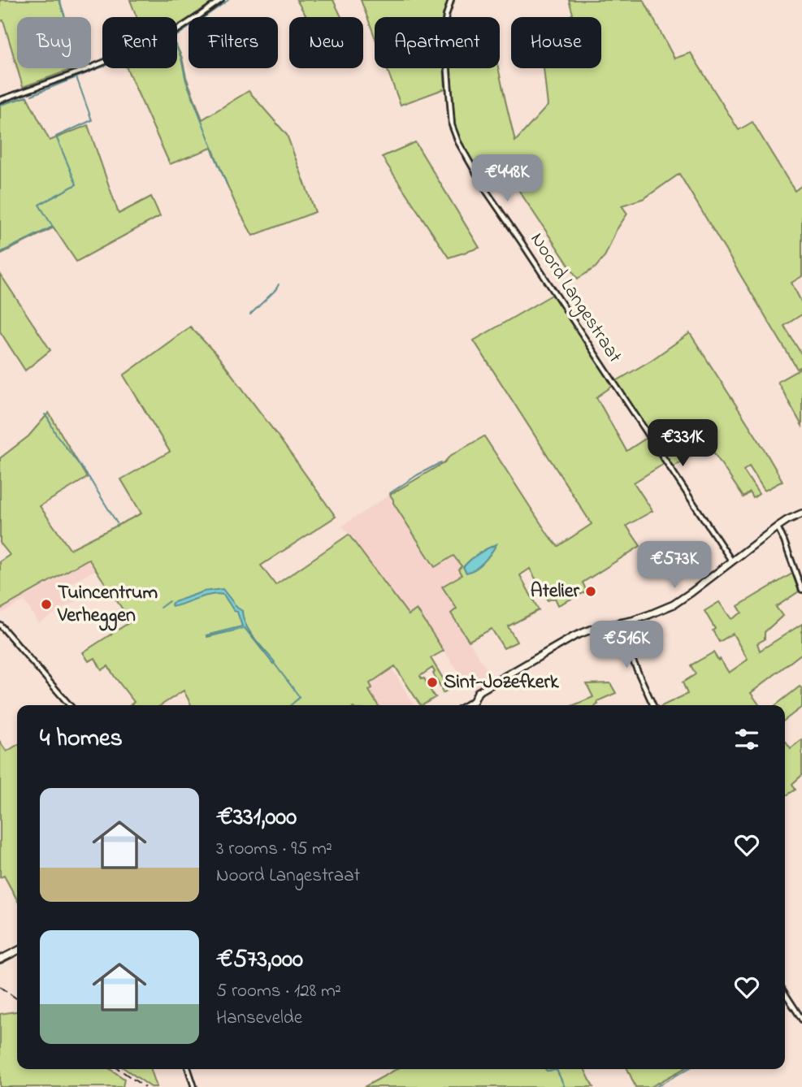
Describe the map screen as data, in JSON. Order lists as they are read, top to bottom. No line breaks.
{"streets":{"street":["Noord Langestraat"]},"places":["Atelier","Tuincentrum Verheggen","Sint-Jozefkerk"],"page":{"chip":["Buy","Rent","Filters","New","Apartment","House"],"price":["€448K","€331K","€573K","€516K"],"heading":"4 homes","list":[{"name":"€331,000","note":"3 rooms · 95 m² · Noord Langestraat"},{"name":"€573,000","note":"5 rooms · 128 m² · Hansevelde"}]}}
